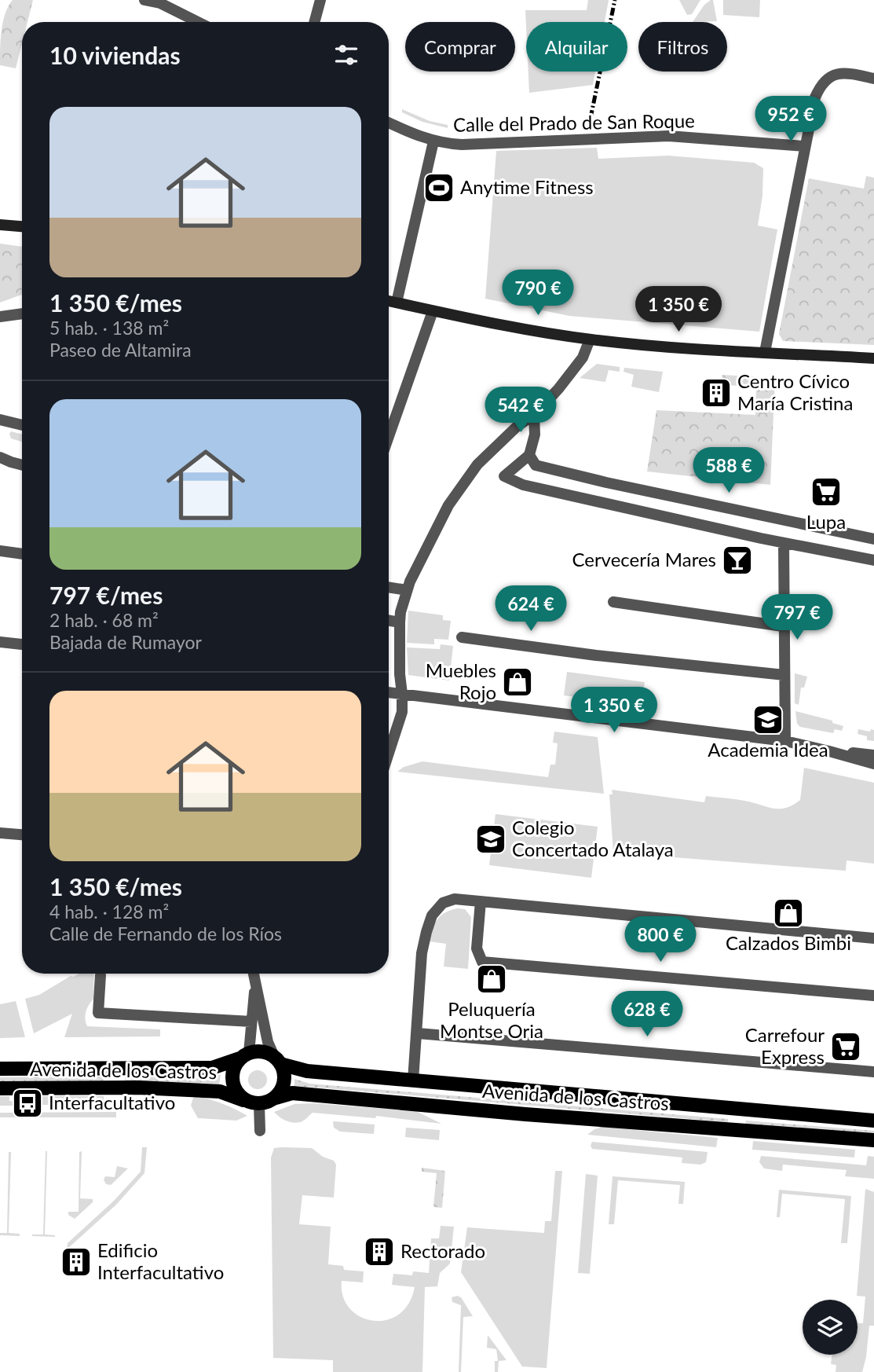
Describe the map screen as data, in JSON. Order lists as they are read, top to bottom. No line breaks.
{"streets":{"main road":["Avenida de los Castros"],"street":["Calle del Prado de San Roque"]},"places":{"sports":["Anytime Fitness"],"building":["Centro Cívico María Cristina","Rectorado","Edificio Interfacultativo"],"supermarket":["Lupa","Carrefour Express"],"bar":["Cervecería Mares"],"shop":["Muebles Rojo","Calzados Bimbi","Peluquería Montse Oria"],"school or university":["Academia Idea","Colegio Concertado Atalaya"],"bus stop":["Interfacultativo"]},"page":{"chip":["Comprar","Alquilar","Filtros"],"heading":"10 viviendas","list":[{"name":"1 350 €/mes","note":"5 hab. · 138 m² · Paseo de Altamira"},{"name":"797 €/mes","note":"2 hab. · 68 m² · Bajada de Rumayor"},{"name":"1 350 €/mes","note":"4 hab. · 128 m² · Calle de Fernando de los Ríos"}],"price":["952 €","790 €","1 350 €","542 €","588 €","624 €","797 €","1 350 €","800 €","628 €"]}}
